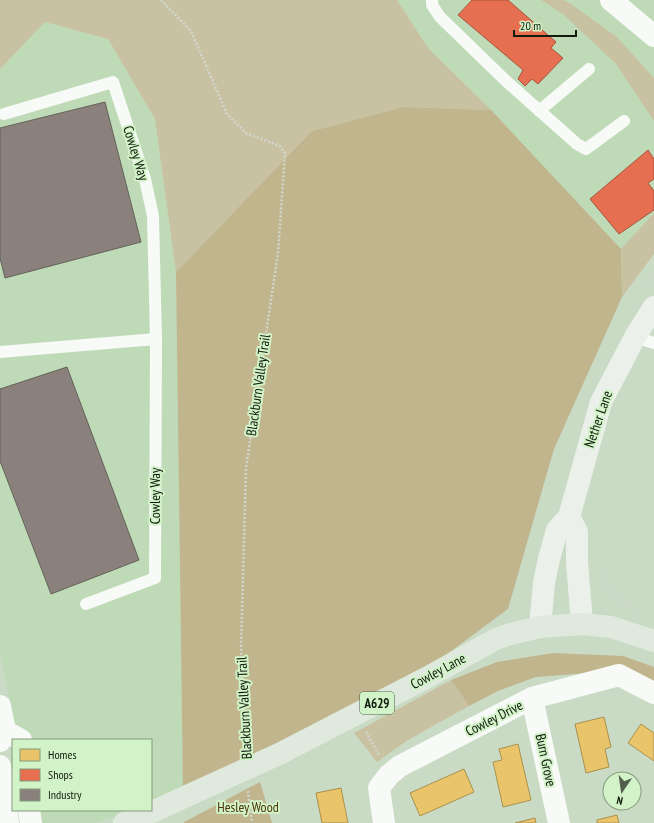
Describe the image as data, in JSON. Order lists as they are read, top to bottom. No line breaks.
{"streets":{"main road":["Nether Lane","Cowley Lane","A629"],"street":["Cowley Drive","Burn Grove"],"lane":["Cowley Way"],"path":["Blackburn Valley Trail"]},"crossings":[["Nether Lane","Cowley Lane"],["Cowley Drive","Burn Grove"]],"parks":["Hesley Wood"],"legend":["Homes","Shops","Industry"],"scale_bar":"20 m","north":"bottom"}
